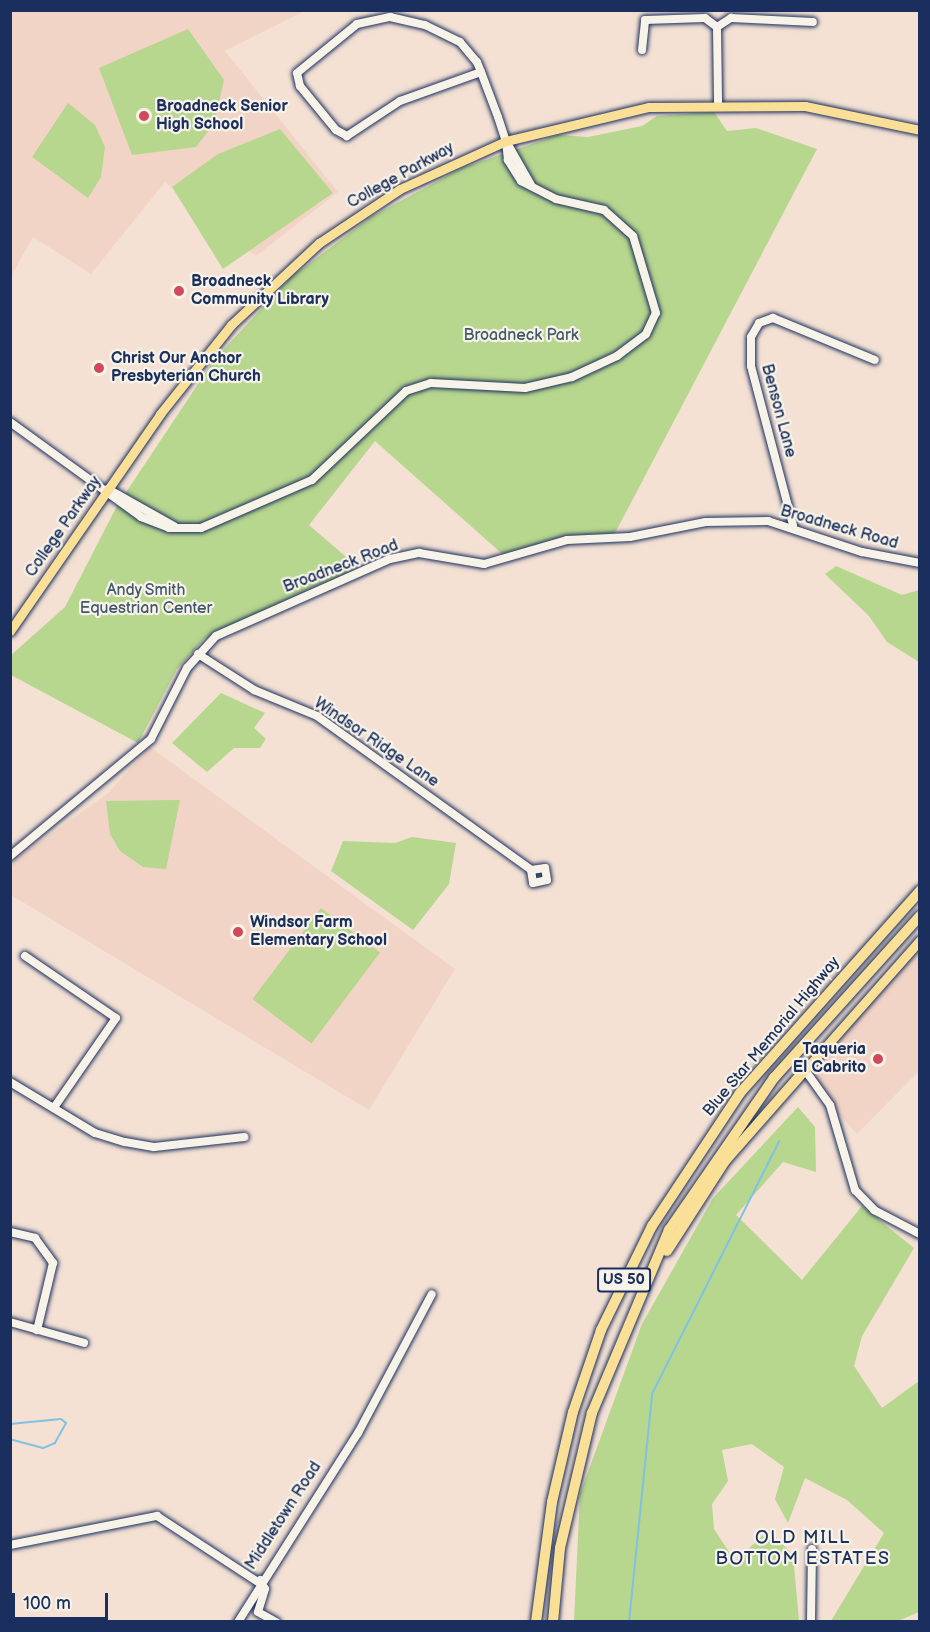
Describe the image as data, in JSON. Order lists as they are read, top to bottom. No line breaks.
{"streets":{"highway":["Blue Star Memorial Highway","US 50"],"main road":["College Parkway"],"street":["Benson Lane","Broadneck Road","Windsor Ridge Lane","Middletown Road"]},"crossings":[["Benson Lane","Broadneck Road"],["Broadneck Road","Windsor Ridge Lane"]],"districts":["OLD MILL BOTTOM ESTATES"],"parks":["Broadneck Park","Andy Smith Equestrian Center"],"places":["Broadneck Senior High School","Broadneck Community Library","Christ Our Anchor Presbyterian Church","Windsor Farm Elementary School","Taqueria El Cabrito"],"scale_bar":"100 m"}
